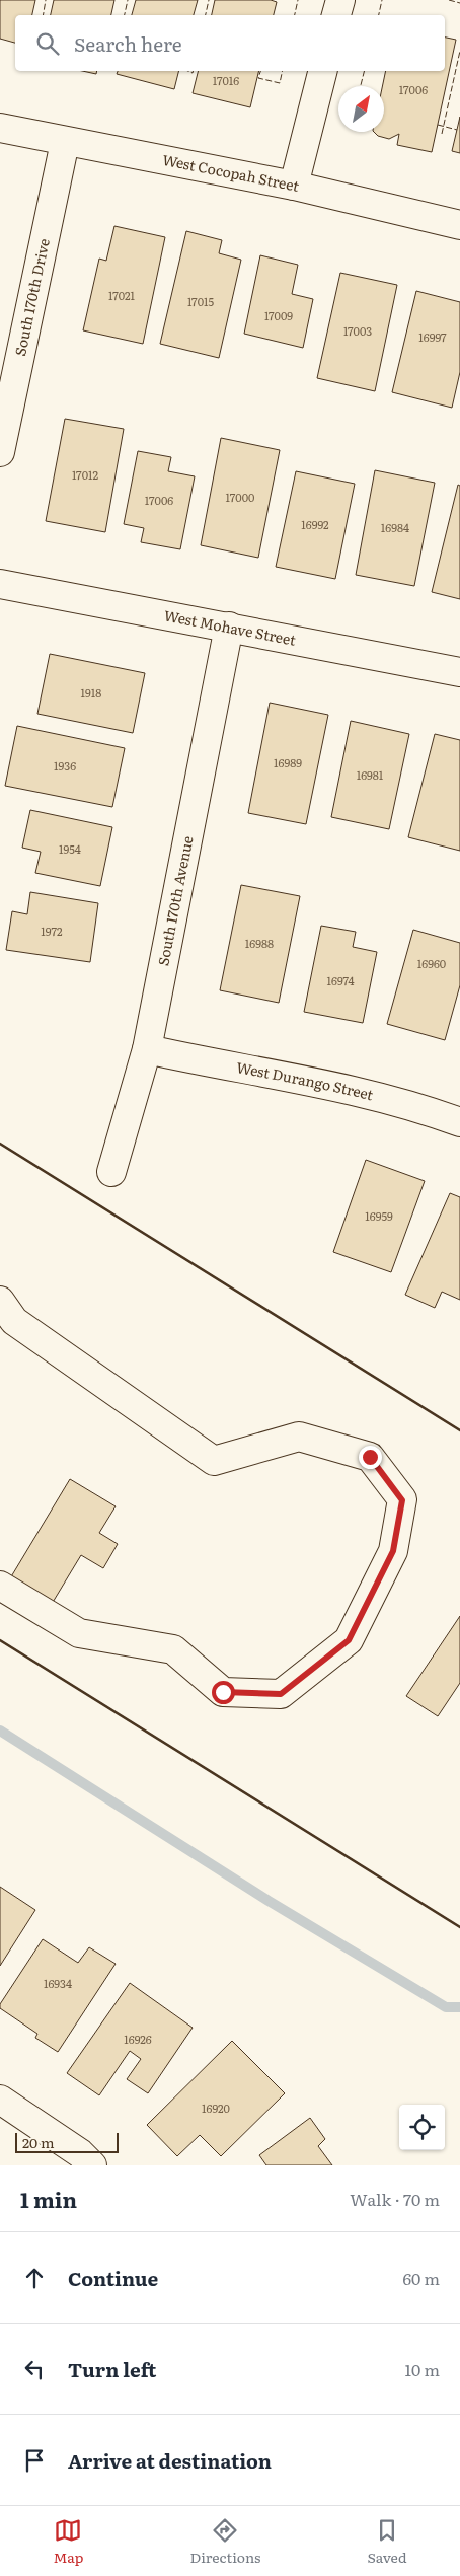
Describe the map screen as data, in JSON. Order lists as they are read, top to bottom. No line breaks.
{"streets":{"street":["West Cocopah Street","South 170th Drive","West Mohave Street","South 170th Avenue","West Durango Street"]},"crossings":[["West Cocopah Street","South 170th Drive"],["West Mohave Street","South 170th Avenue"],["South 170th Avenue","West Durango Street"]],"house_numbers":["17016","17006","17021","17015","17009","17003","16997","17012","17000","17006","16992","16984","1918","16989","1936","16981","1954","1972","16988","16960","16974","16959","16934","16926","16920"],"scale_bar":"20 m","north":"top right","page":{"search":"Search here","scale":"20 m","heading":["1 min","Walk · 70 m"],"list":[["Continue","60 m"],["Turn left","10 m"],"Arrive at destination"],"nav":["Map","Directions","Saved"]}}
